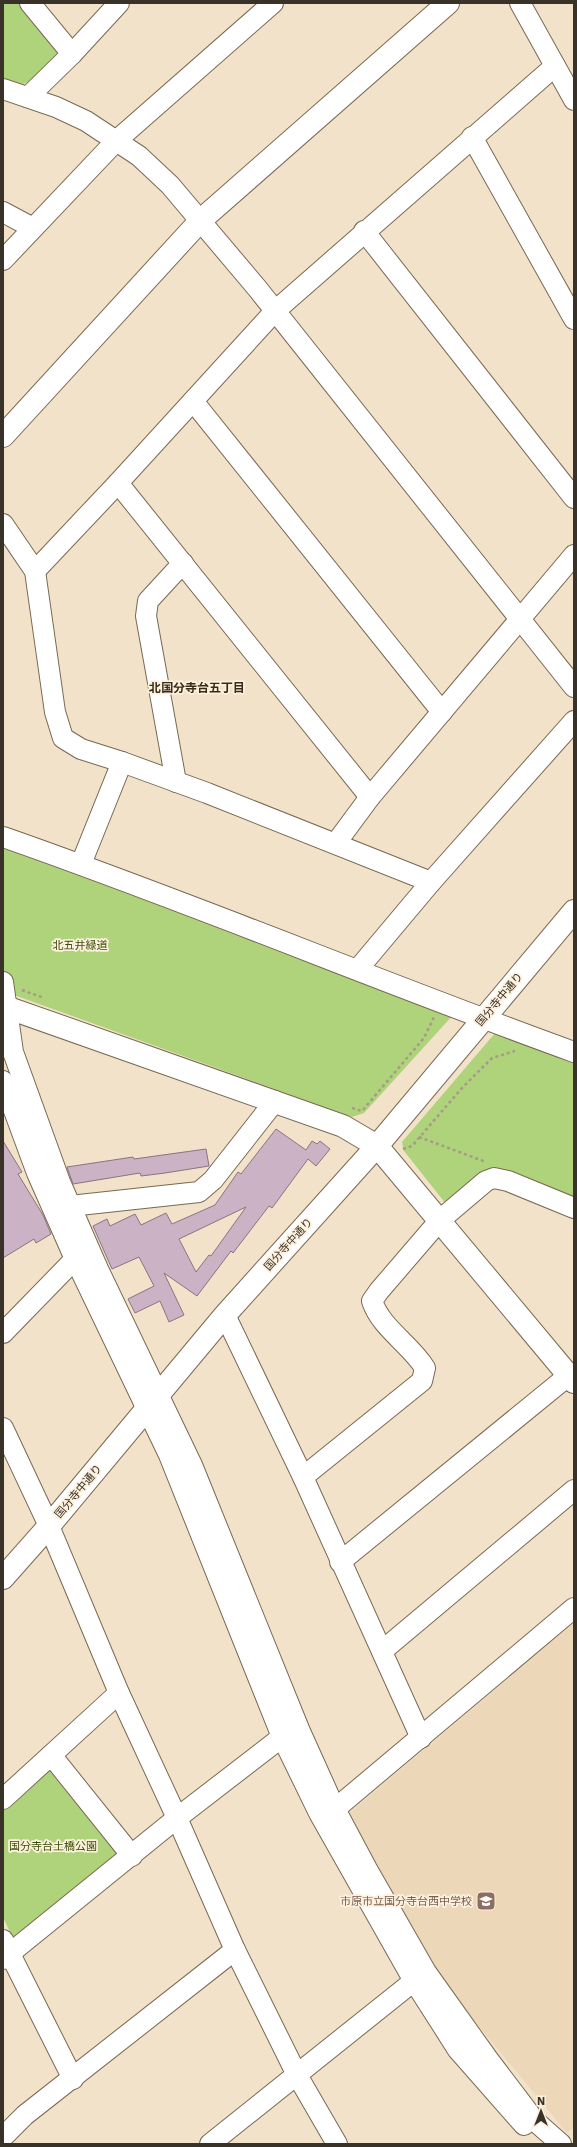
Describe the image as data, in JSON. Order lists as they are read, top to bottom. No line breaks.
{"streets":{"street":["国分寺中通り"]},"districts":["北国分寺台五丁目"],"parks":["北五井緑道","国分寺台土橋公園"],"places":{"school or university":["市原市立国分寺台西中学校"]},"north":"top"}
